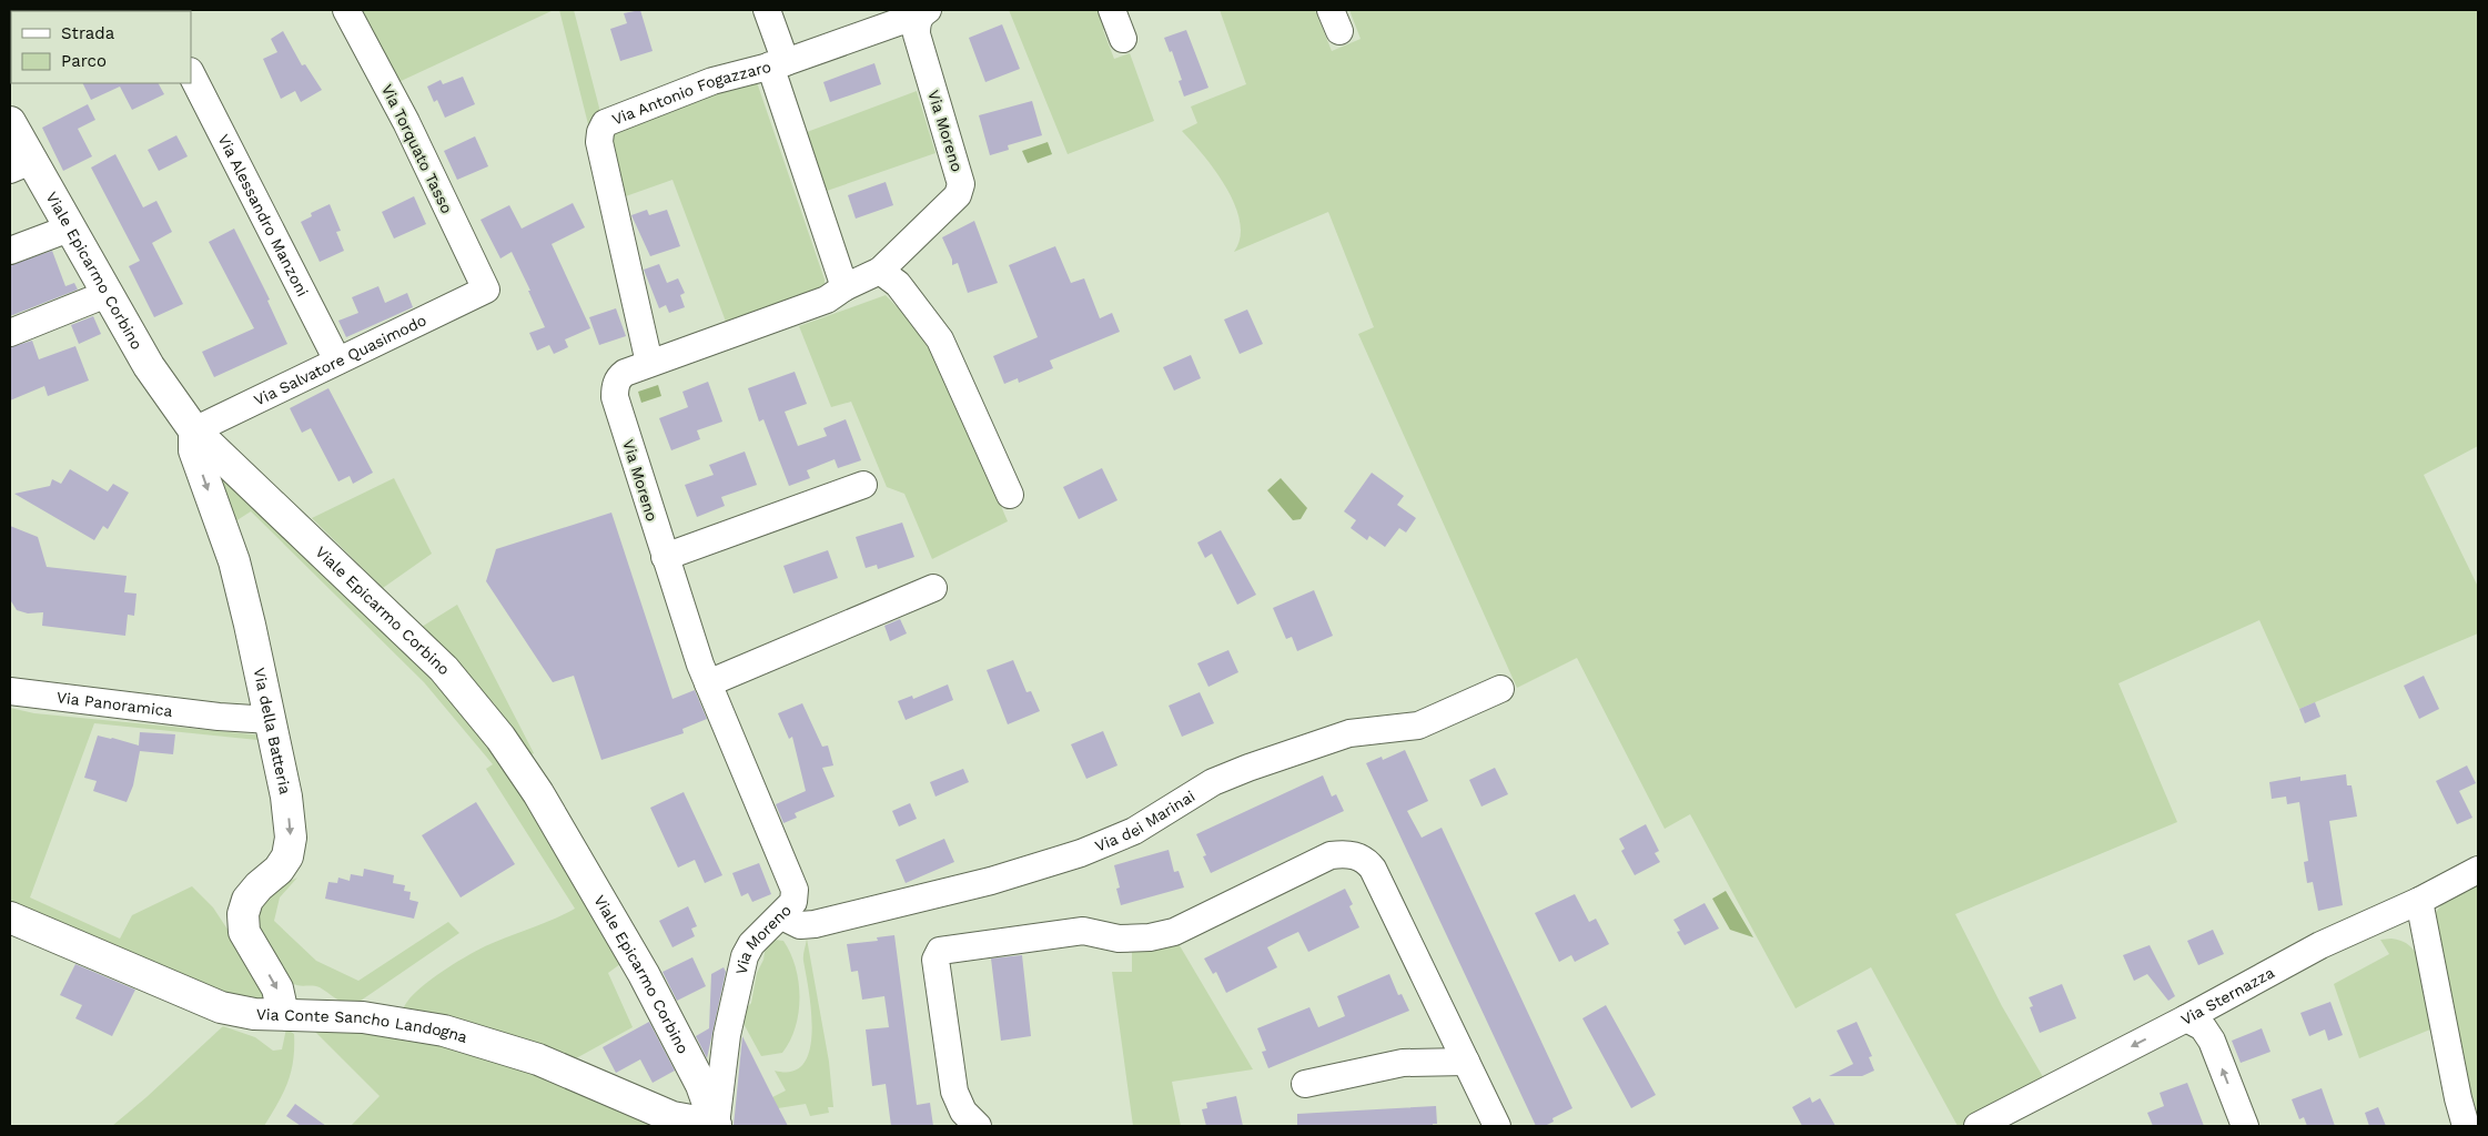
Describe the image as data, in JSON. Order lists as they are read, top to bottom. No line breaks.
{"streets":{"main road":["Viale Epicarmo Corbino","Via della Batteria","Via Conte Sancho Landogna"],"street":["Via Antonio Fogazzaro","Via Moreno","Via Torquato Tasso","Via Alessandro Manzoni","Via Salvatore Quasimodo","Via Panoramica","Via dei Marinai","Via Sternazza"]},"crossings":[["Via Antonio Fogazzaro","Via Moreno"],["Via Moreno","Viale Epicarmo Corbino"],["Via Moreno","Via dei Marinai"],["Via Torquato Tasso","Via Salvatore Quasimodo"],["Via Alessandro Manzoni","Via Salvatore Quasimodo"],["Viale Epicarmo Corbino","Via Salvatore Quasimodo"],["Viale Epicarmo Corbino","Via della Batteria"],["Viale Epicarmo Corbino","Via Conte Sancho Landogna"],["Via Salvatore Quasimodo","Via della Batteria"],["Via Panoramica","Via della Batteria"],["Via della Batteria","Via Conte Sancho Landogna"]],"one_way":["Via della Batteria","Via Sternazza"],"legend":["Strada","Parco"]}
